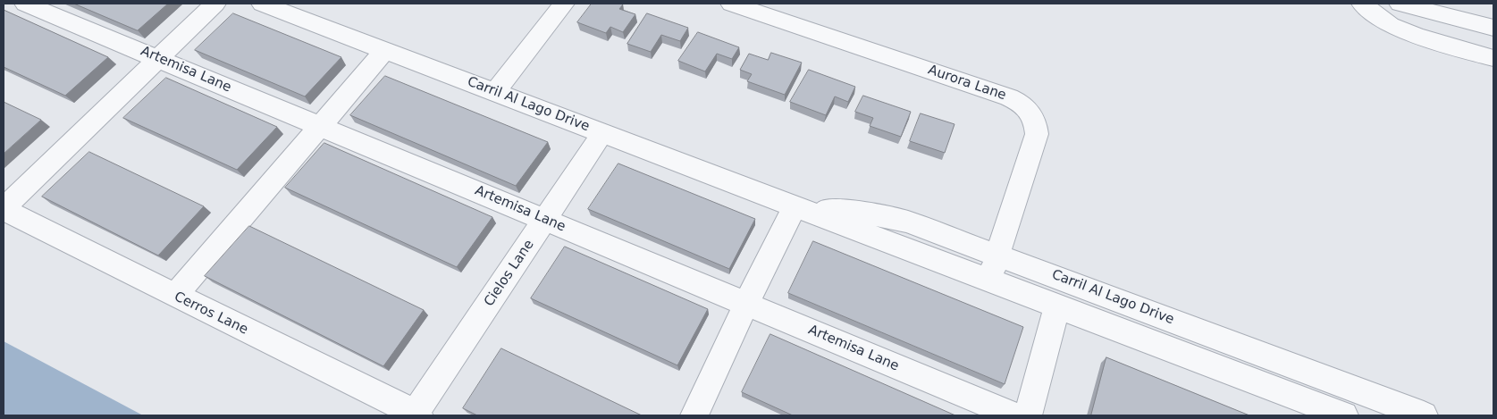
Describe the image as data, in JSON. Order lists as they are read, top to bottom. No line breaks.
{"streets":{"street":["Artemisa Lane","Aurora Lane","Carril Al Lago Drive","Cielos Lane","Cerros Lane"]},"crossings":[["Artemisa Lane","Cielos Lane"],["Aurora Lane","Carril Al Lago Drive"],["Carril Al Lago Drive","Cielos Lane"],["Cielos Lane","Cerros Lane"]]}
